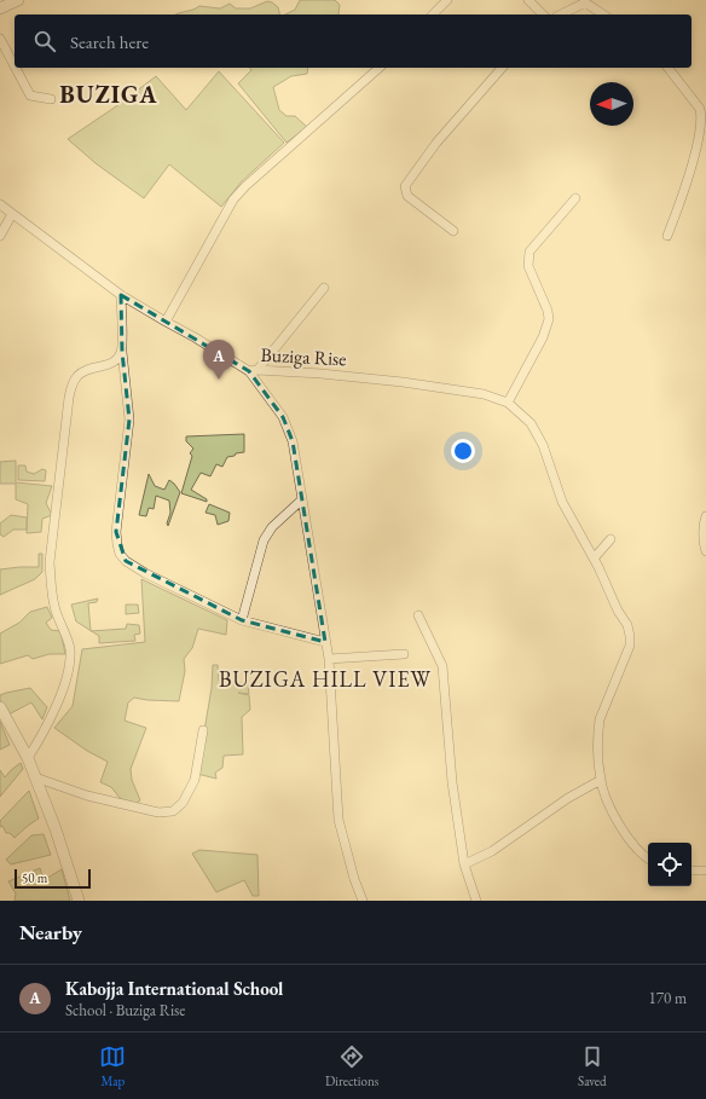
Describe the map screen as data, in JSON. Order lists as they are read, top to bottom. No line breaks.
{"streets":{"street":["Buziga Rise"]},"districts":["BUZIGA","BUZIGA HILL VIEW"],"scale_bar":"50 m","north":"left","page":{"search":"Search here","pins":"A","scale":"50 m","heading":"Nearby","list":[{"mark":"A","name":"Kabojja International School","note":"School · Buziga Rise","value":"170 m"}],"nav":["Map","Directions","Saved"]}}
